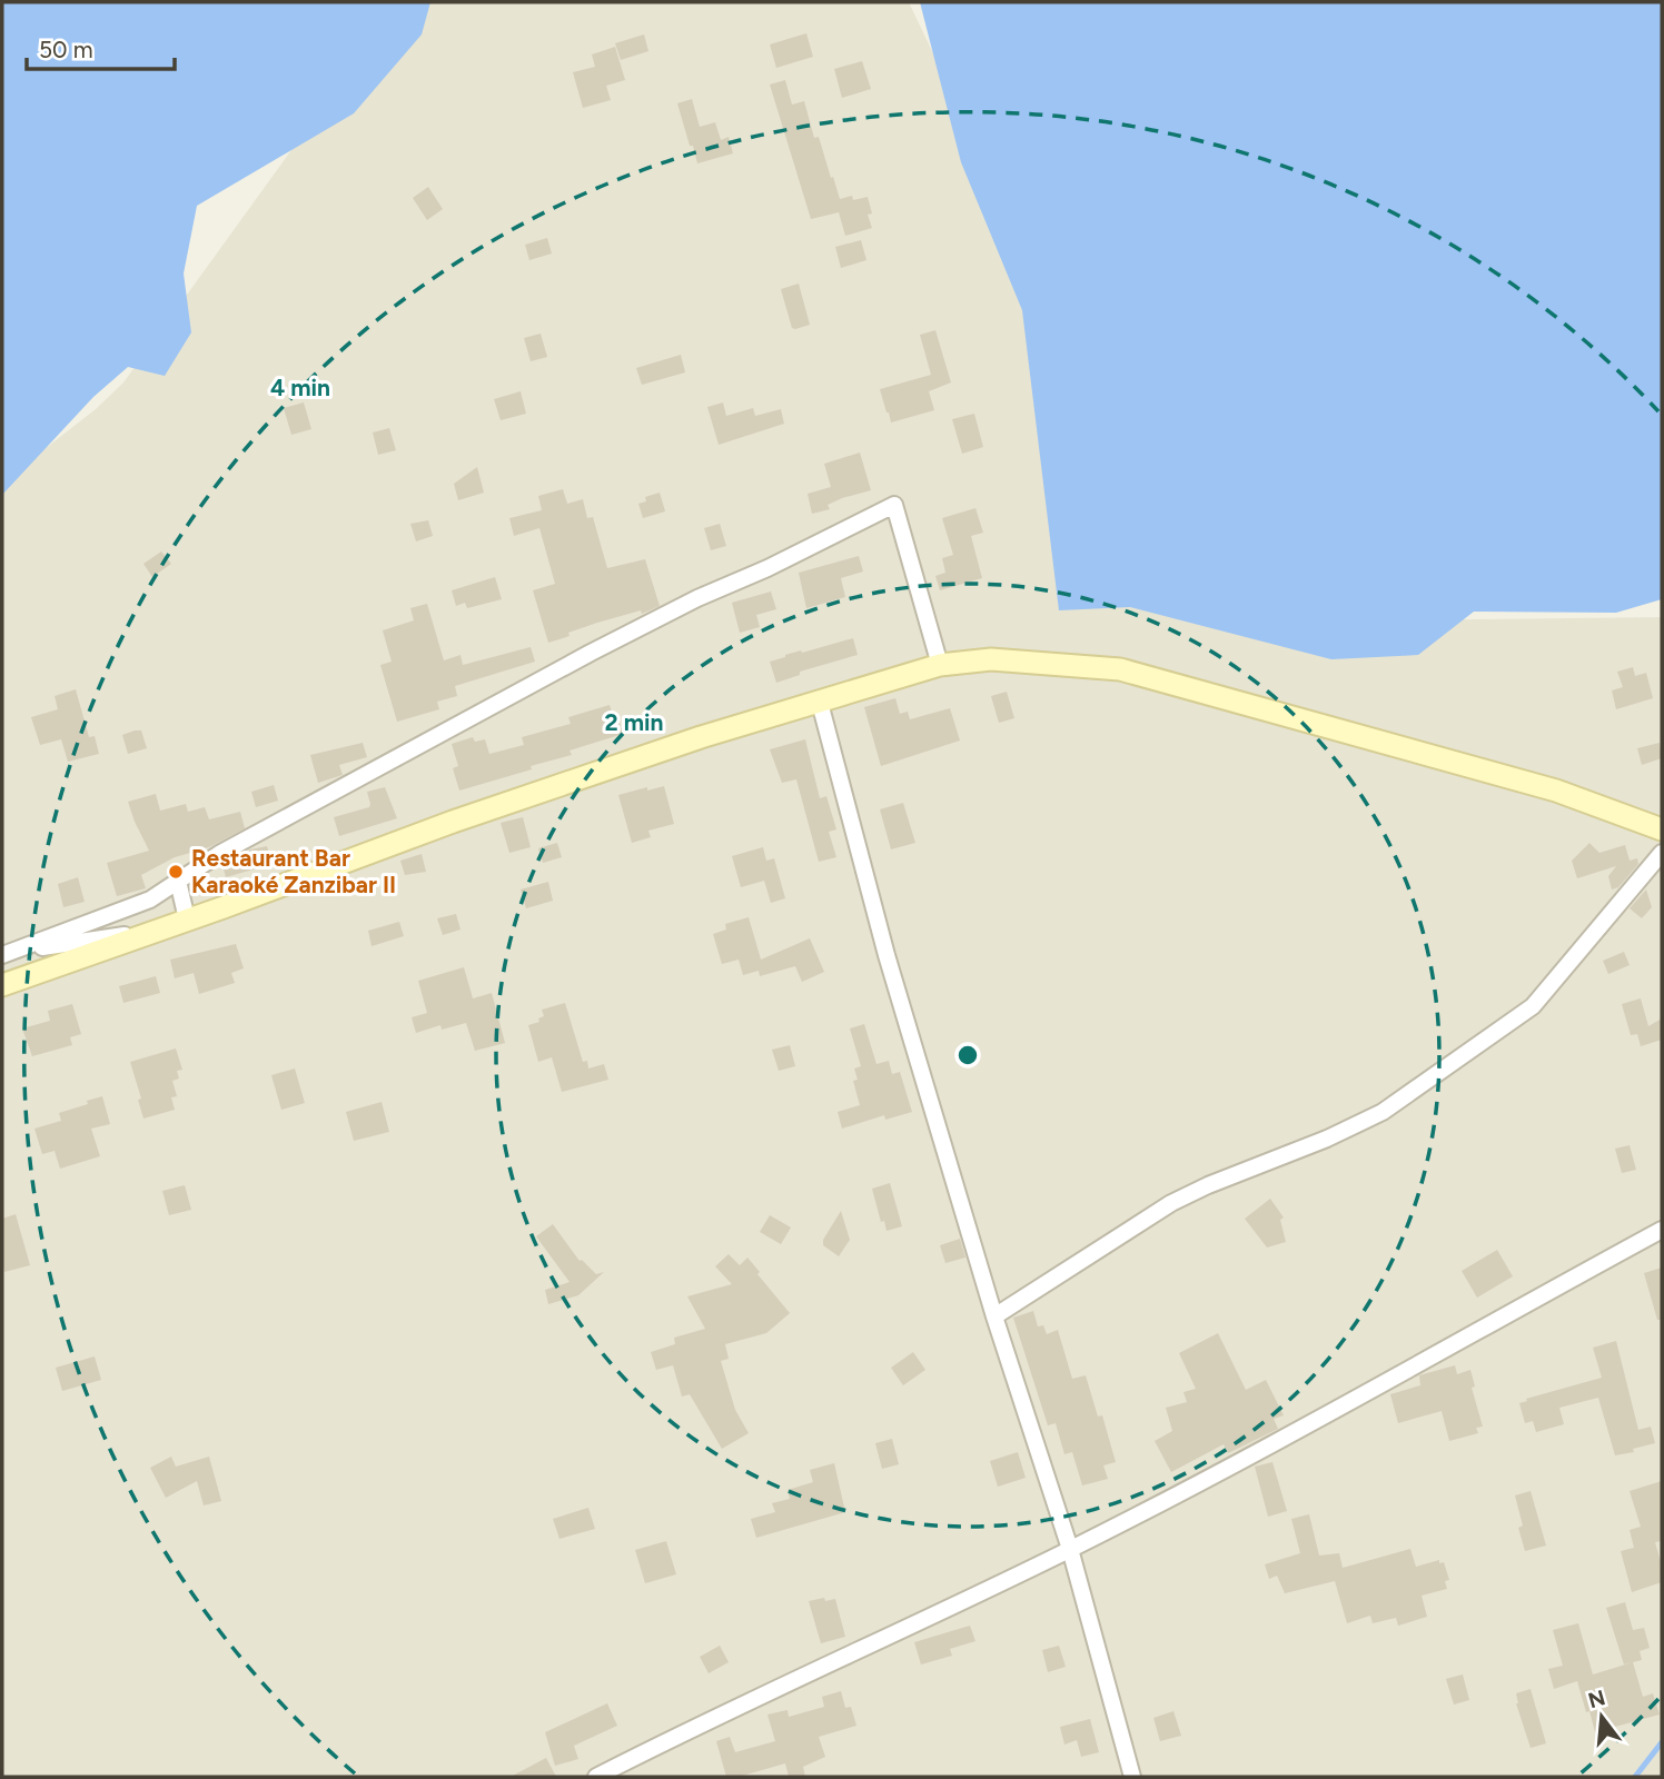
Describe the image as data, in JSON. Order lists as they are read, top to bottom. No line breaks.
{"places":["Restaurant Bar Karaoké Zanzibar II"],"scale_bar":"50 m","north":"top","rings":["4 min","2 min"]}
